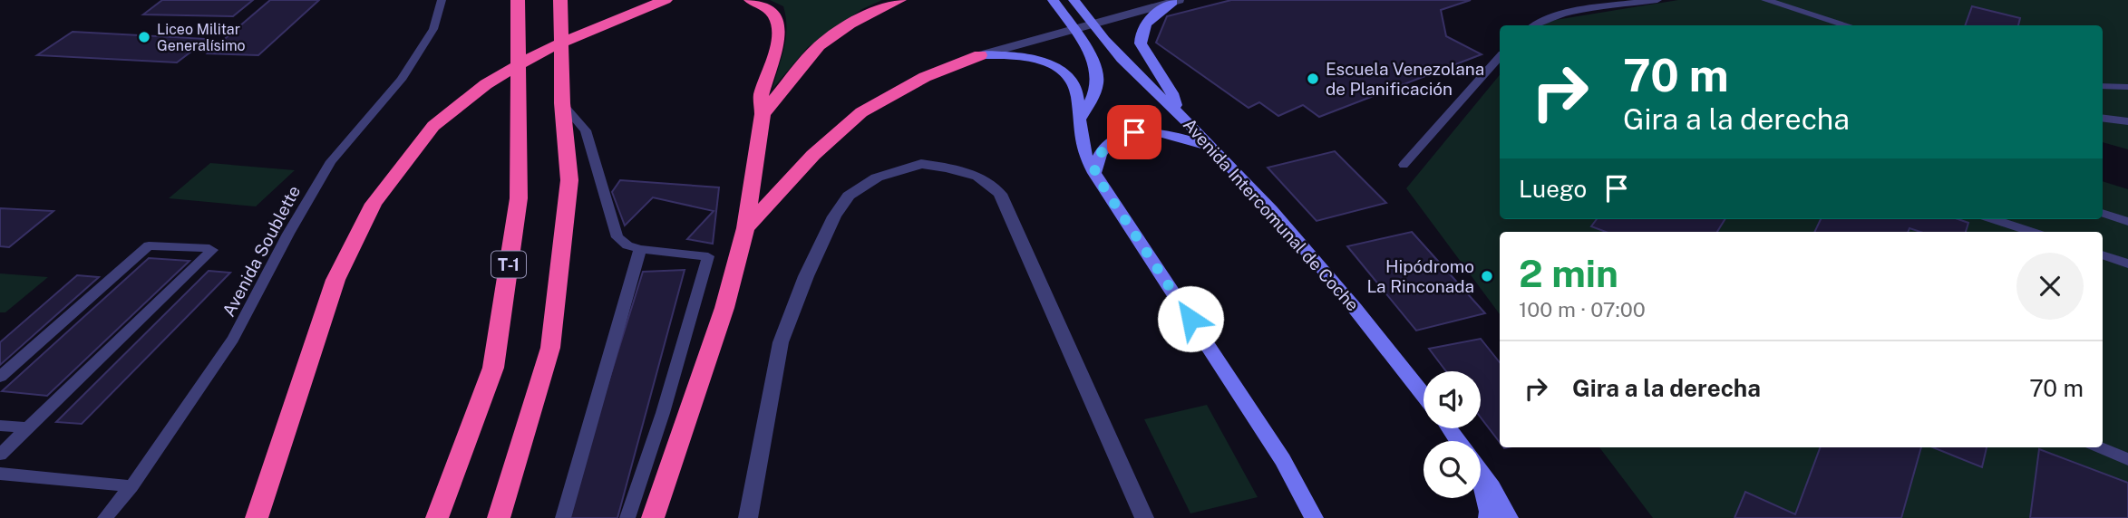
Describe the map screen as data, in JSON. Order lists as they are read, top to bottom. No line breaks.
{"streets":{"highway":["T-1"],"main road":["Avenida Intercomunal de Coche"],"lane":["Avenida Soublette"]},"places":["Liceo Militar Generalísimo","Escuela Venezolana de Planificación","Hipódromo La Rinconada"],"page":{"turn":["70 m","Gira a la derecha"],"then":"Luego","heading":["2 min","100 m · 07:00"],"list":[{"name":"Gira a la derecha","value":"70 m"}]}}
